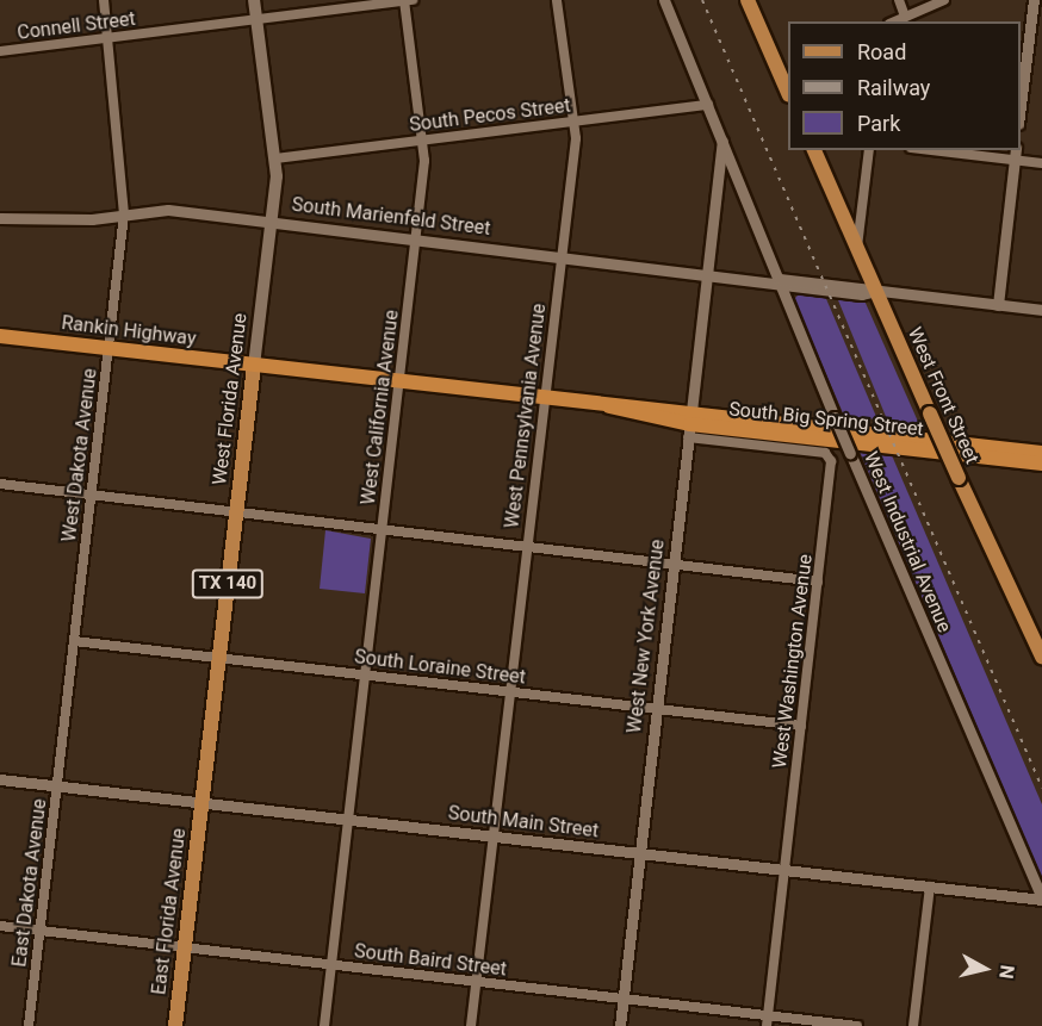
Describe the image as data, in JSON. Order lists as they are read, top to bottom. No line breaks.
{"streets":{"highway":["Rankin Highway","South Big Spring Street"],"main road":["West Front Street","West Florida Avenue","TX 140","East Florida Avenue"],"street":["Connell Street","South Pecos Street","South Marienfeld Street","West California Avenue","West Pennsylvania Avenue","West Dakota Avenue","West Industrial Avenue","West New York Avenue","West Washington Avenue","South Loraine Street","South Main Street","East Dakota Avenue","South Baird Street"]},"crossings":[["Connell Street","West Florida Avenue"],["Connell Street","West California Avenue"],["Connell Street","West Dakota Avenue"],["South Pecos Street","West Florida Avenue"],["South Pecos Street","West California Avenue"],["South Pecos Street","West Pennsylvania Avenue"],["South Pecos Street","West Industrial Avenue"],["South Marienfeld Street","West Front Street"],["South Marienfeld Street","West Florida Avenue"],["South Marienfeld Street","West California Avenue"],["South Marienfeld Street","West Pennsylvania Avenue"],["South Marienfeld Street","West Dakota Avenue"],["South Marienfeld Street","West Industrial Avenue"],["South Marienfeld Street","West New York Avenue"],["Rankin Highway","West Florida Avenue"],["Rankin Highway","South Big Spring Street"],["Rankin Highway","West Dakota Avenue"],["West Florida Avenue","South Big Spring Street"],["West Florida Avenue","South Loraine Street"],["West Florida Avenue","South Main Street"],["West Florida Avenue","East Florida Avenue"],["West California Avenue","South Big Spring Street"],["West California Avenue","South Loraine Street"],["West California Avenue","South Main Street"],["West California Avenue","South Baird Street"],["West Pennsylvania Avenue","South Big Spring Street"],["West Pennsylvania Avenue","South Loraine Street"],["West Pennsylvania Avenue","South Main Street"],["West Pennsylvania Avenue","South Baird Street"],["South Big Spring Street","West New York Avenue"],["South Big Spring Street","West Washington Avenue"],["West Dakota Avenue","South Loraine Street"],["West Dakota Avenue","South Main Street"],["West Dakota Avenue","East Dakota Avenue"],["West Industrial Avenue","West New York Avenue"],["West Industrial Avenue","South Main Street"],["West New York Avenue","South Loraine Street"],["West New York Avenue","South Main Street"],["West New York Avenue","South Baird Street"],["West Washington Avenue","South Loraine Street"],["West Washington Avenue","South Main Street"],["West Washington Avenue","South Baird Street"],["South Main Street","East Dakota Avenue"],["South Main Street","East Florida Avenue"],["East Dakota Avenue","South Baird Street"],["East Florida Avenue","South Baird Street"]],"legend":["Road","Railway","Park"],"north":"right"}
